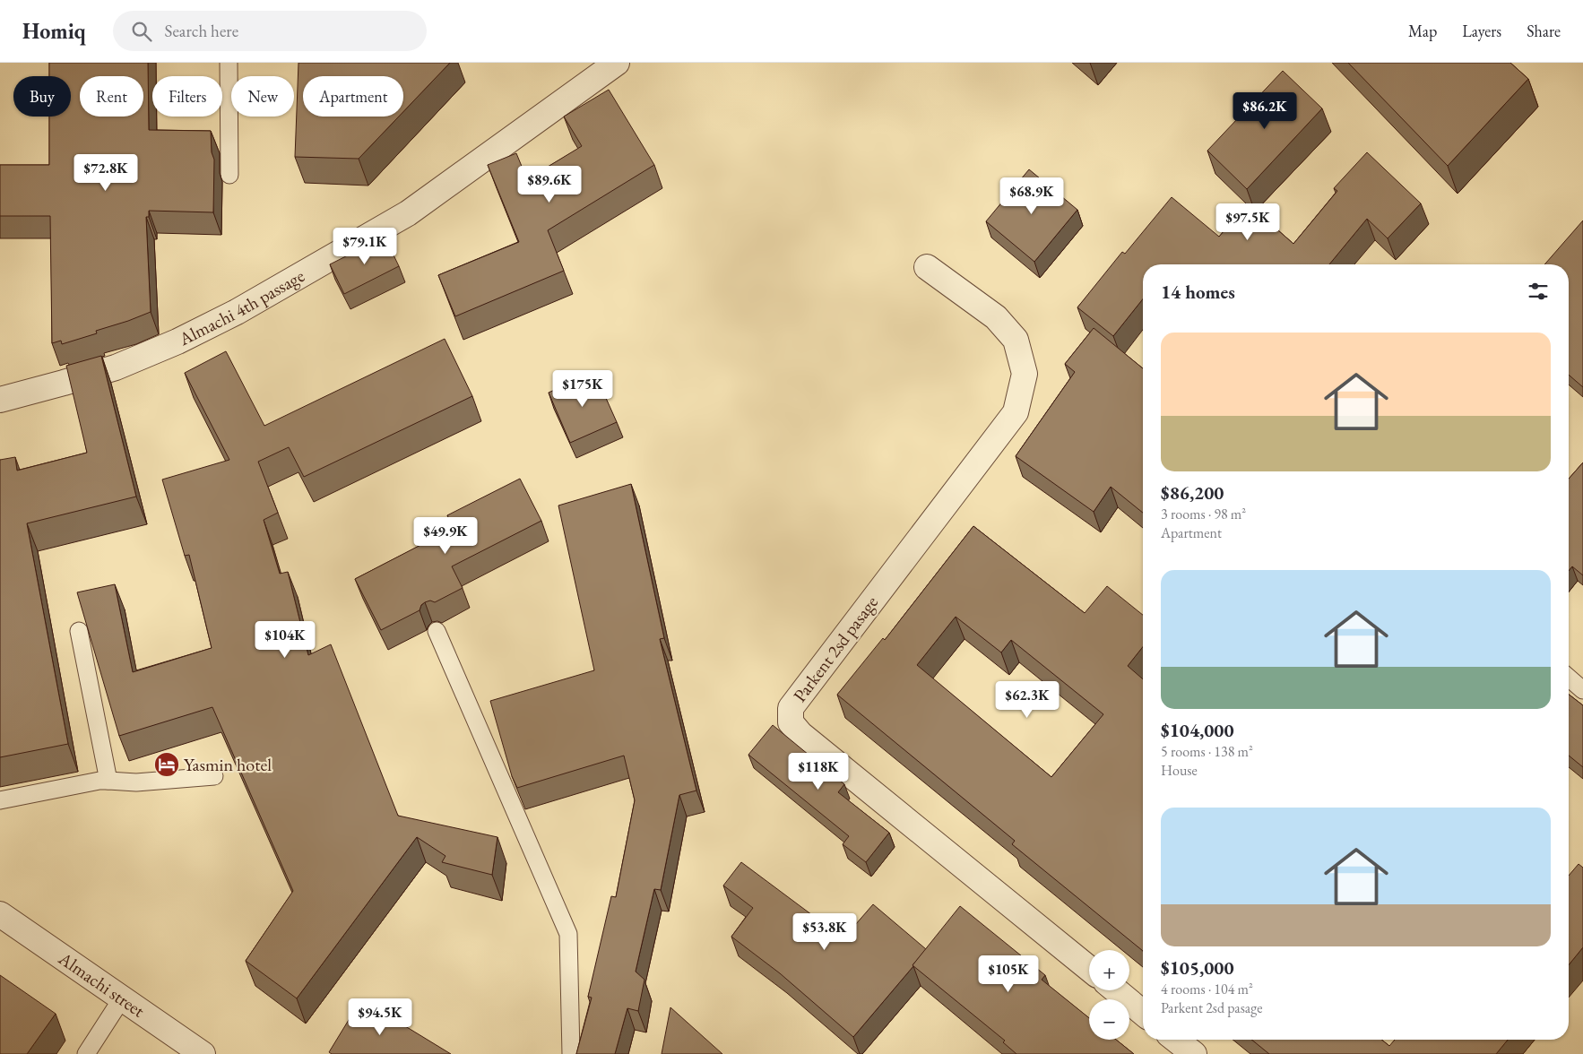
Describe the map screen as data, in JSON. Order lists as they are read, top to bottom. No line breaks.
{"streets":{"street":["Almachi 4th passage","Parkent 2sd pasage","Almachi street"]},"places":{"hotel":["Yasmin hotel"]},"page":{"header":"Homiq","search":"Search here","nav":["Map","Layers","Share"],"chip":["Buy","Rent","Filters","New","Apartment"],"price":["$86.2K","$72.8K","$89.6K","$68.9K","$97.5K","$79.1K","$175K","$49.9K","$104K","$62.3K","$118K","$53.8K","$105K","$94.5K"],"heading":"14 homes","list":[{"name":"$86,200","note":"3 rooms · 98 m² · Apartment"},{"name":"$104,000","note":"5 rooms · 138 m² · House"},{"name":"$105,000","note":"4 rooms · 104 m² · Parkent 2sd pasage"}],"map_buttons":["+","−"]}}
